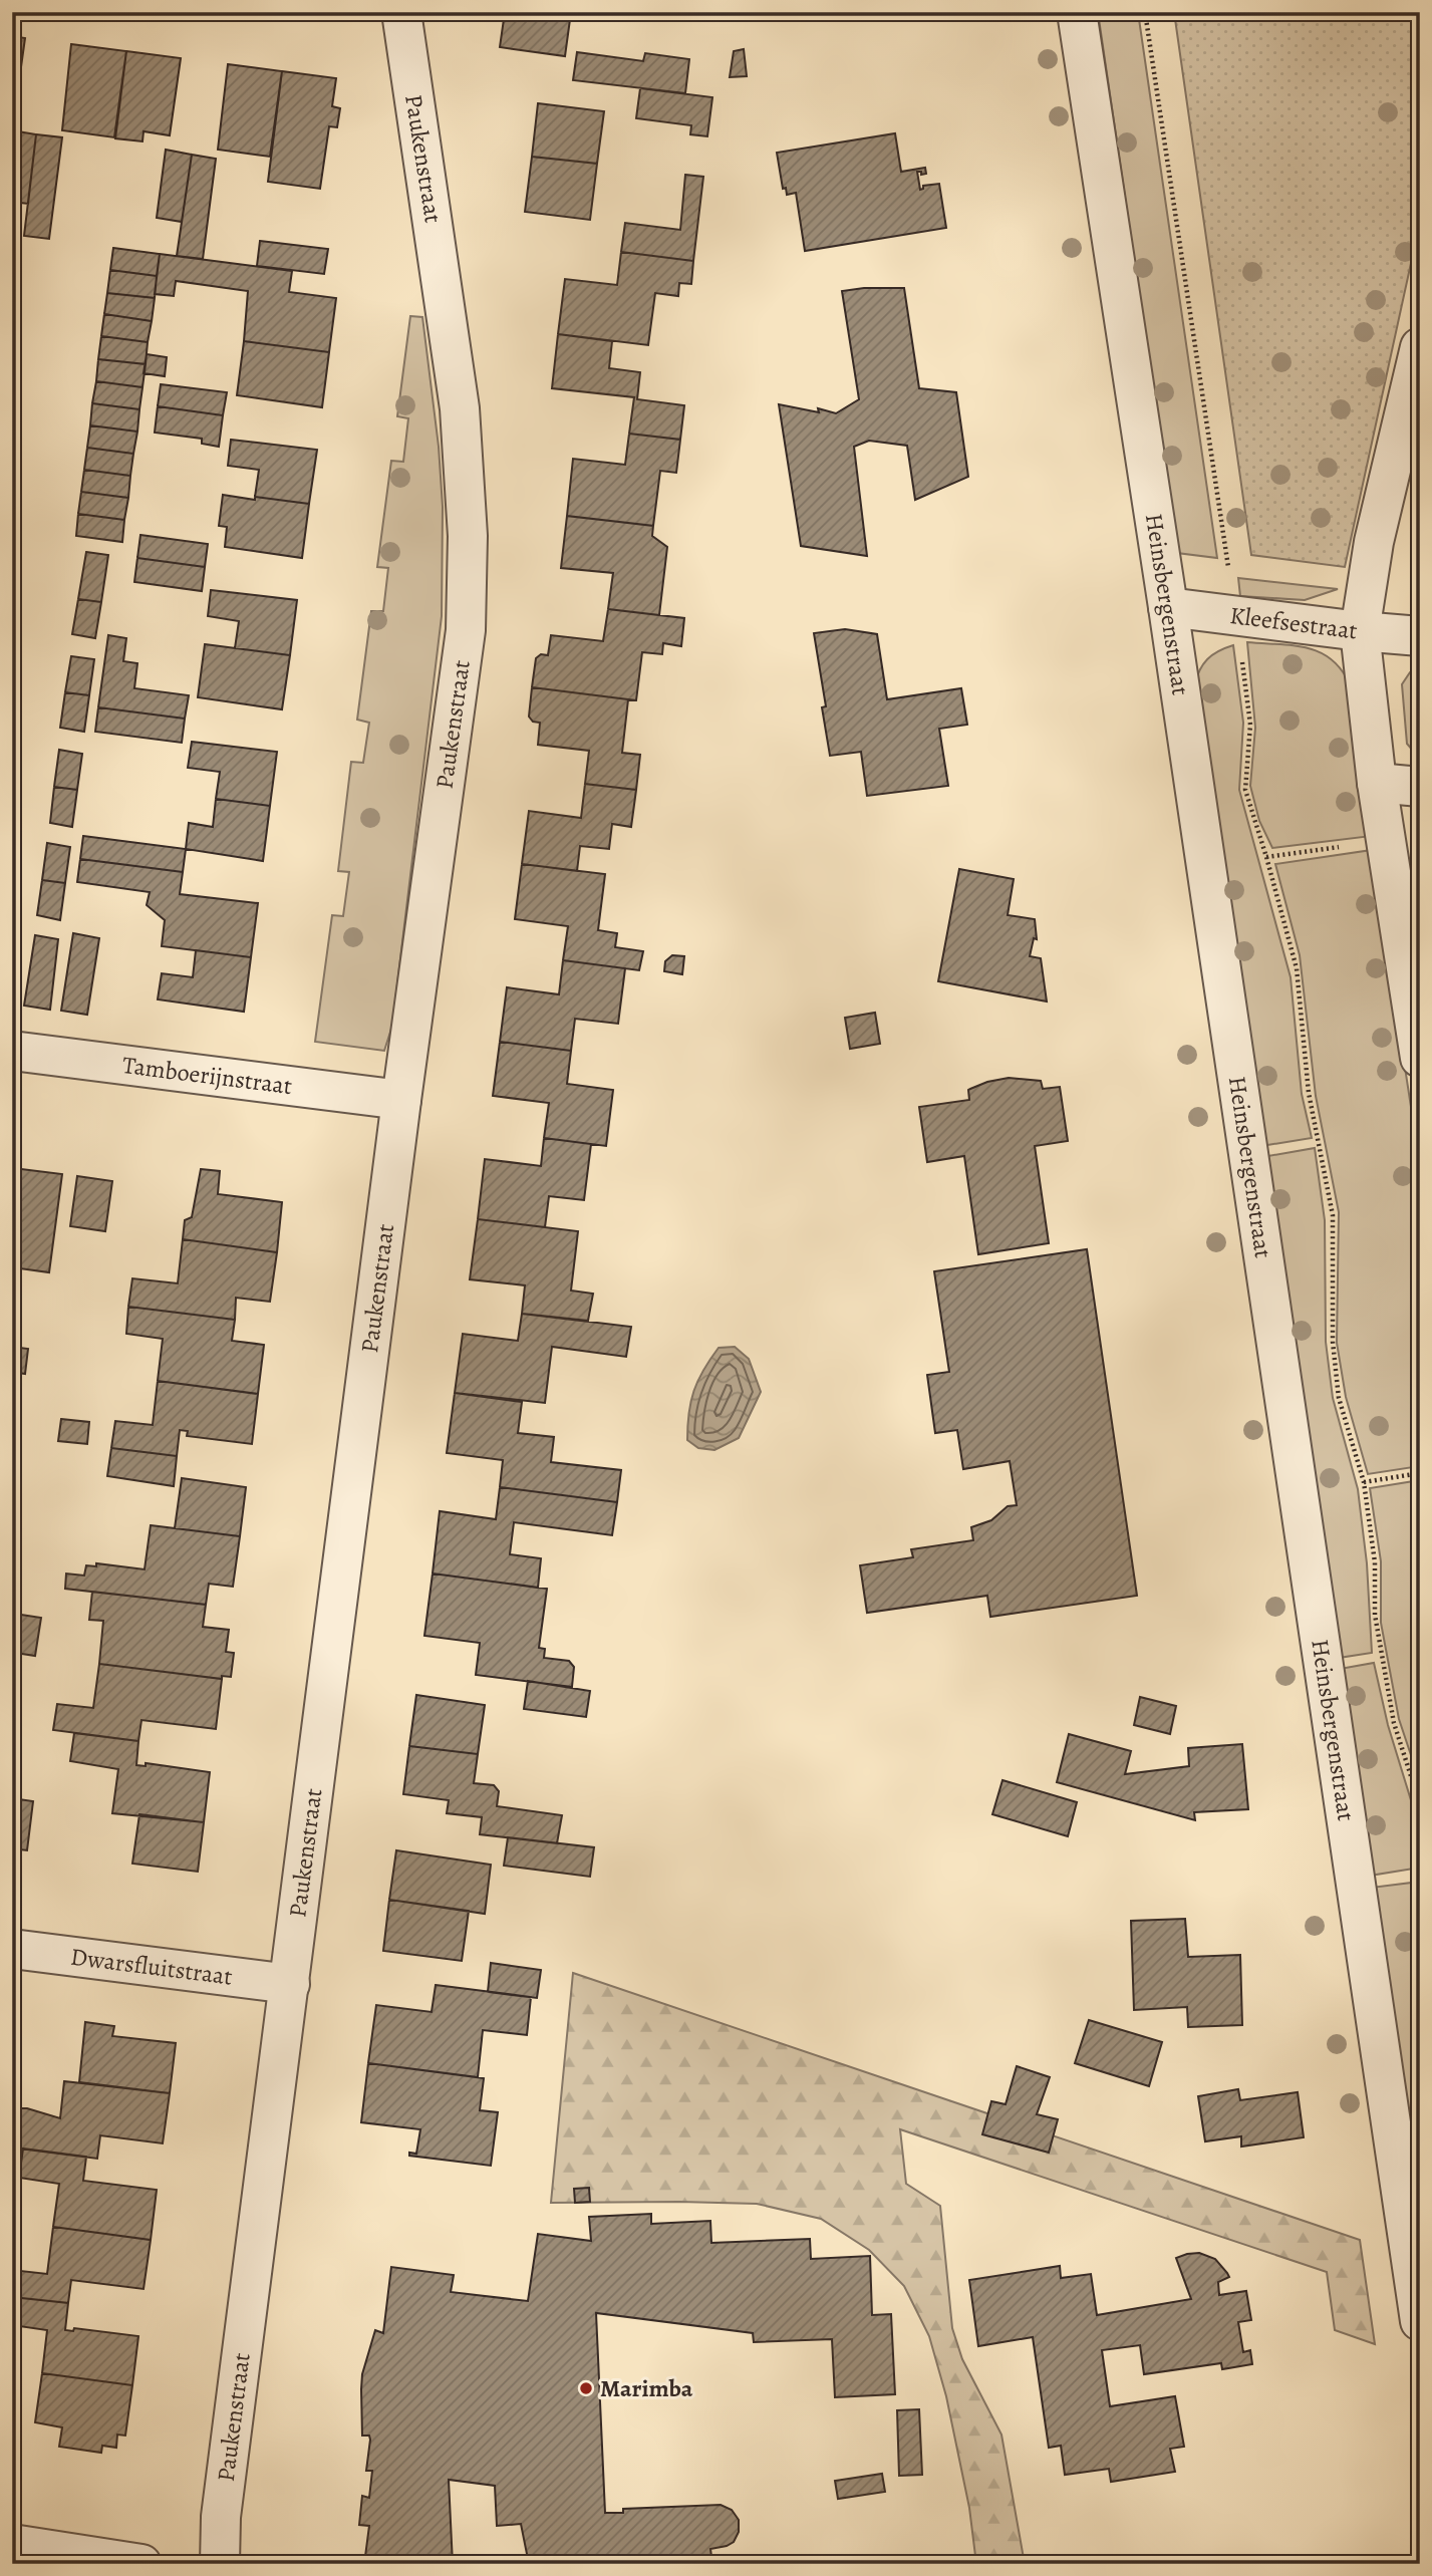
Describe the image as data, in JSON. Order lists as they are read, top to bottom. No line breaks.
{"streets":{"street":["Paukenstraat","Heinsbergenstraat","Kleefsestraat","Tamboerijnstraat","Dwarsfluitstraat"]},"crossings":[["Paukenstraat","Tamboerijnstraat"],["Paukenstraat","Dwarsfluitstraat"],["Heinsbergenstraat","Kleefsestraat"]],"places":["Marimba"]}
